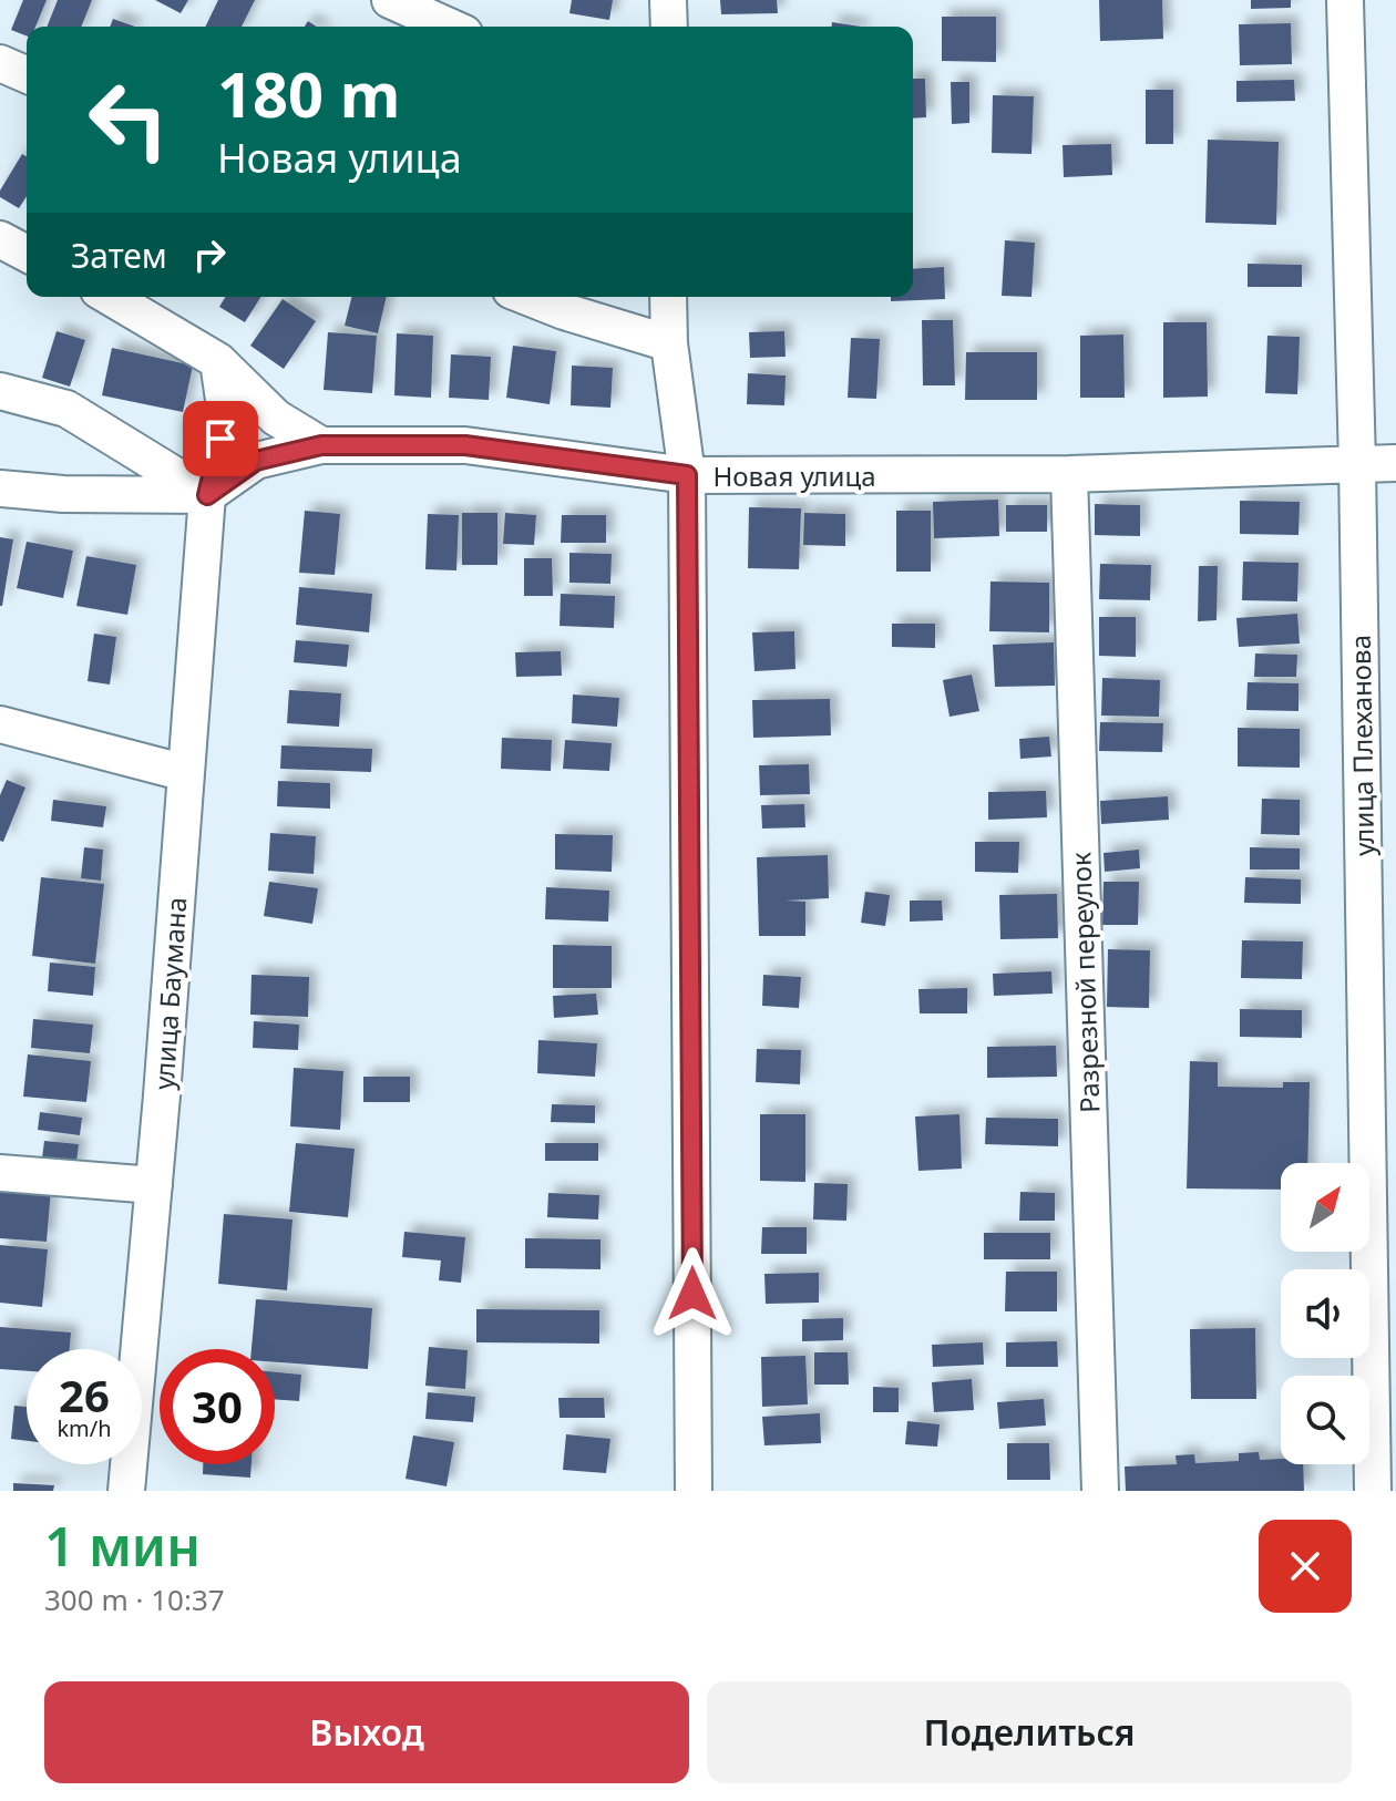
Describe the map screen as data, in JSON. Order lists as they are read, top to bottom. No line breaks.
{"streets":{"street":["Новая улица","улица Плеханова","Разрезной переулок","улица Баумана"]},"crossings":[["Новая улица","улица Плеханова"],["Новая улица","Разрезной переулок"],["Новая улица","улица Баумана"]],"north":"top right","page":{"turn":["180 m","Новая улица"],"then":"Затем","speed":"26 km/h","limit":"30","heading":["1 мин","300 m · 10:37"],"buttons":["Выход","Поделиться"]}}
